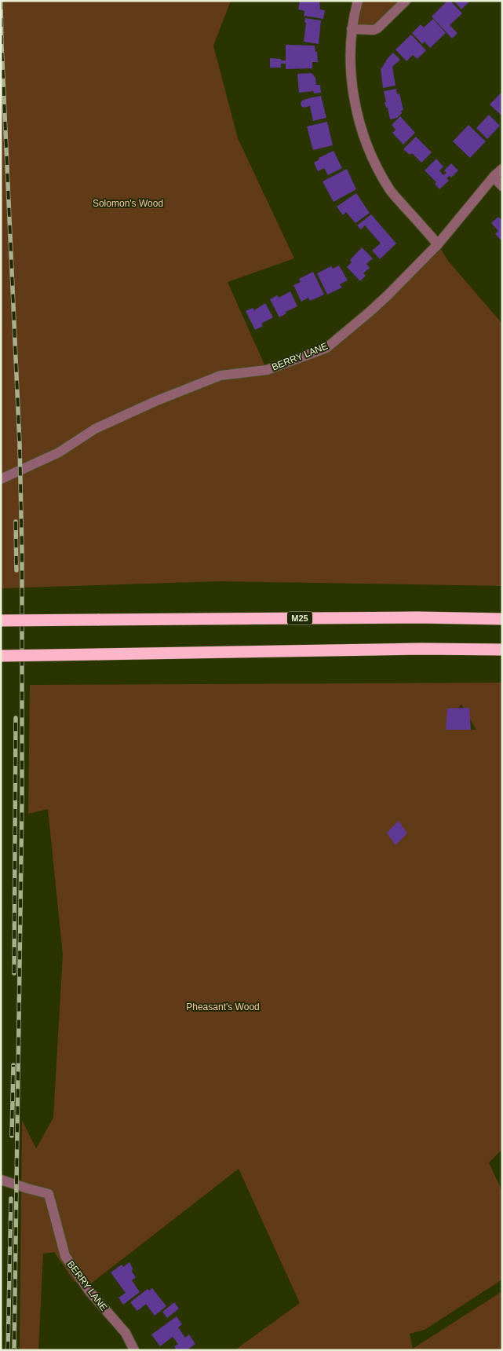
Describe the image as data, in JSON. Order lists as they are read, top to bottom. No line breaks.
{"streets":{"highway":["M25"],"street":["BERRY LANE"]},"parks":["Solomon's Wood","Pheasant's Wood"]}
